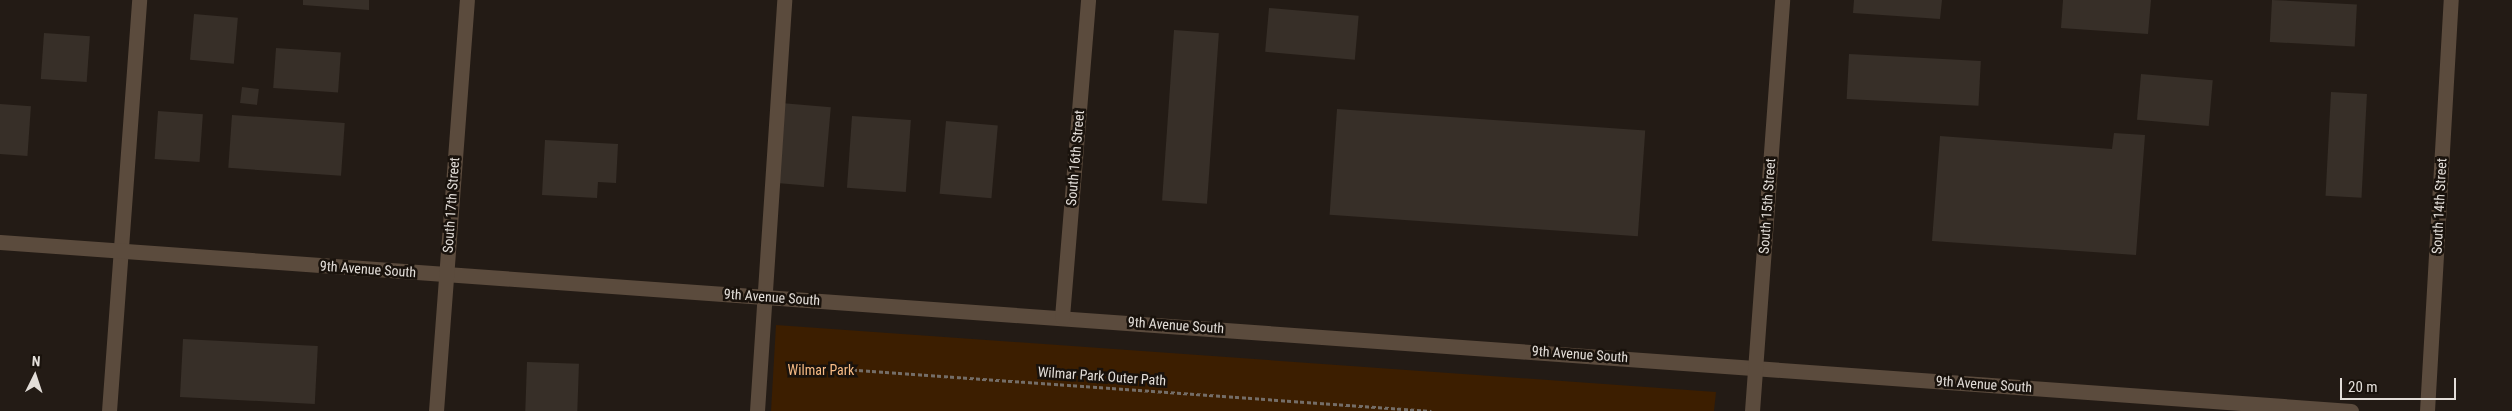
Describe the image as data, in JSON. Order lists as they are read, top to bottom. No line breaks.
{"streets":{"street":["South 16th Street","South 17th Street","South 15th Street","South 14th Street","9th Avenue South"],"path":["Wilmar Park Outer Path"]},"crossings":[["South 16th Street","9th Avenue South"],["South 17th Street","9th Avenue South"],["South 15th Street","9th Avenue South"]],"parks":["Wilmar Park"],"scale_bar":"20 m","north":"top"}
